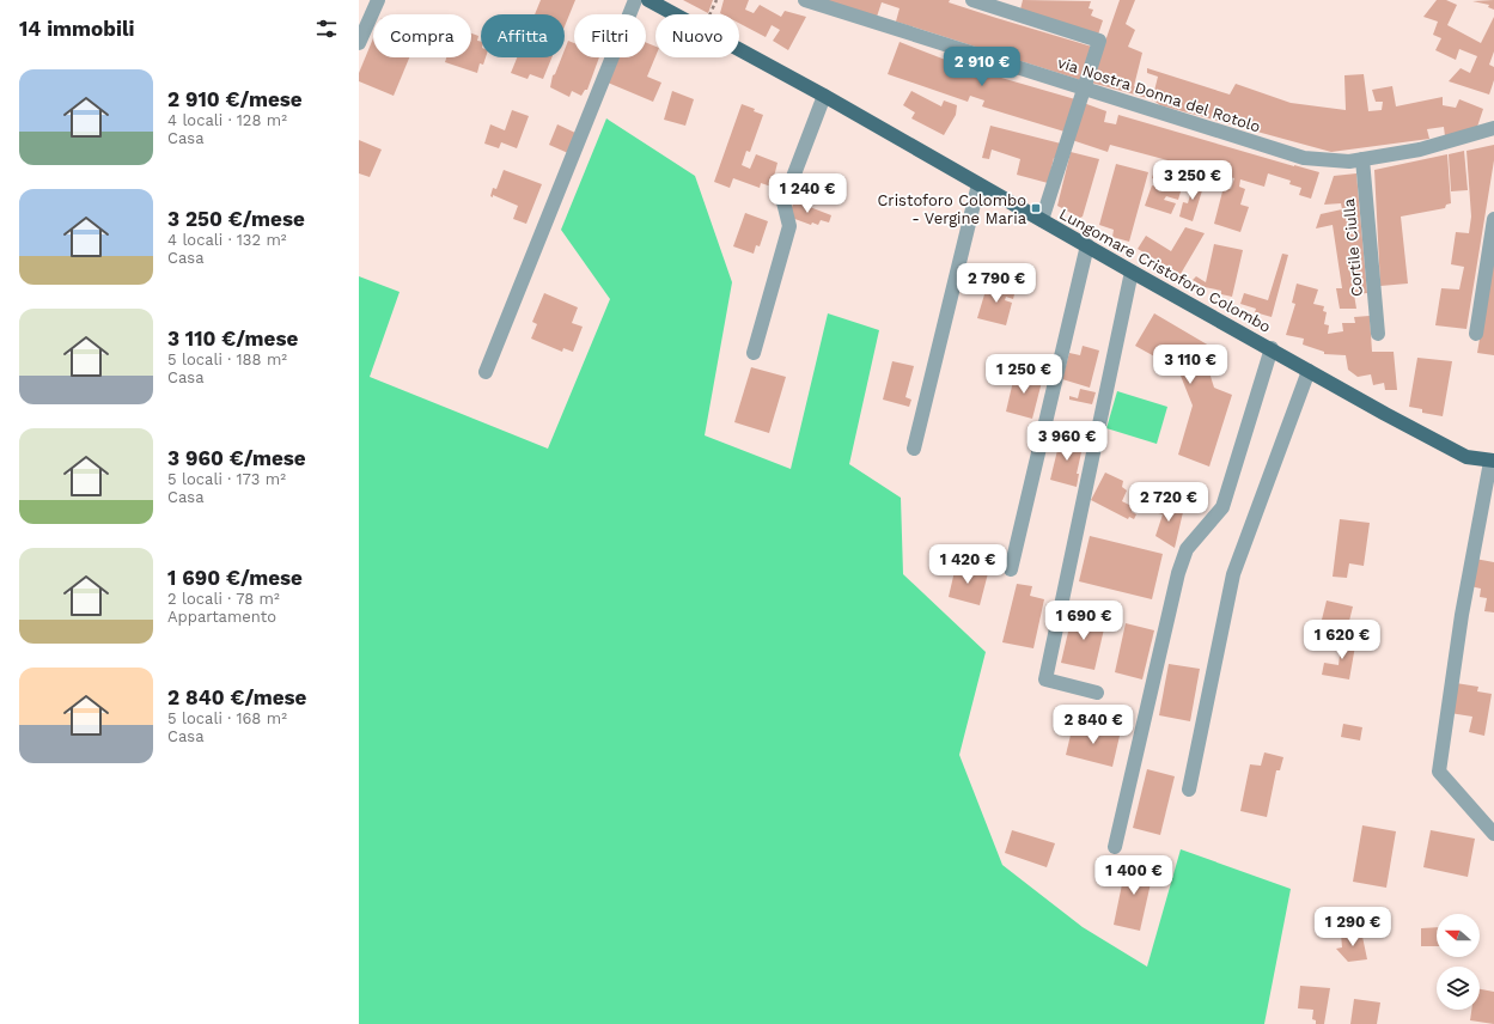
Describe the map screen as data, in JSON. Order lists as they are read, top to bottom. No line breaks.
{"streets":{"main road":["Lungomare Cristoforo Colombo"],"street":["via Nostra Donna del Rotolo","Cortile Ciulla"]},"crossings":[["via Nostra Donna del Rotolo","Cortile Ciulla"]],"places":{"transit":["Cristoforo Colombo - Vergine Maria"]},"north":"left","page":{"heading":"14 immobili","chip":["Compra","Affitta","Filtri","Nuovo"],"price":["2 910 €","3 250 €","1 240 €","2 790 €","3 110 €","1 250 €","3 960 €","2 720 €","1 420 €","1 690 €","1 620 €","2 840 €","1 400 €","1 290 €"],"list":[{"name":"2 910 €/mese","note":"4 locali · 128 m² · Casa"},{"name":"3 250 €/mese","note":"4 locali · 132 m² · Casa"},{"name":"3 110 €/mese","note":"5 locali · 188 m² · Casa"},{"name":"3 960 €/mese","note":"5 locali · 173 m² · Casa"},{"name":"1 690 €/mese","note":"2 locali · 78 m² · Appartamento"},{"name":"2 840 €/mese","note":"5 locali · 168 m² · Casa"}]}}
